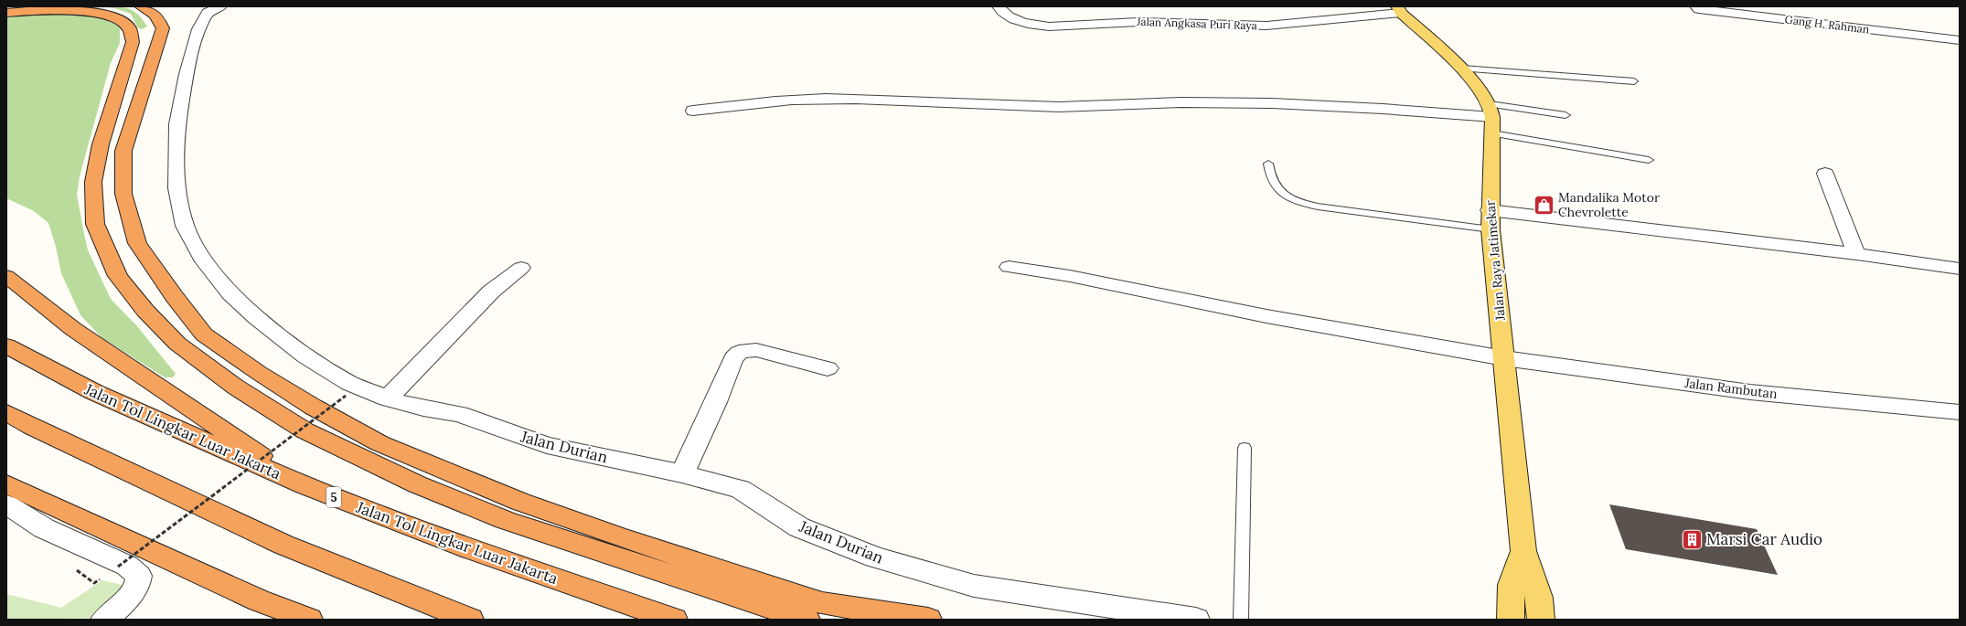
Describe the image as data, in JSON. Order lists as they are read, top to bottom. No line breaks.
{"streets":{"highway":["Jalan Tol Lingkar Luar Jakarta","5"],"main road":["Jalan Raya Jatimekar"],"street":["Jalan Angkasa Puri Raya","Gang H. Rahman","Jalan Rambutan","Jalan Durian"]},"crossings":[["Jalan Raya Jatimekar","Jalan Rambutan"]],"places":{"shop":["Mandalika Motor Chevrolette"],"building":["Marsi Car Audio"]}}
